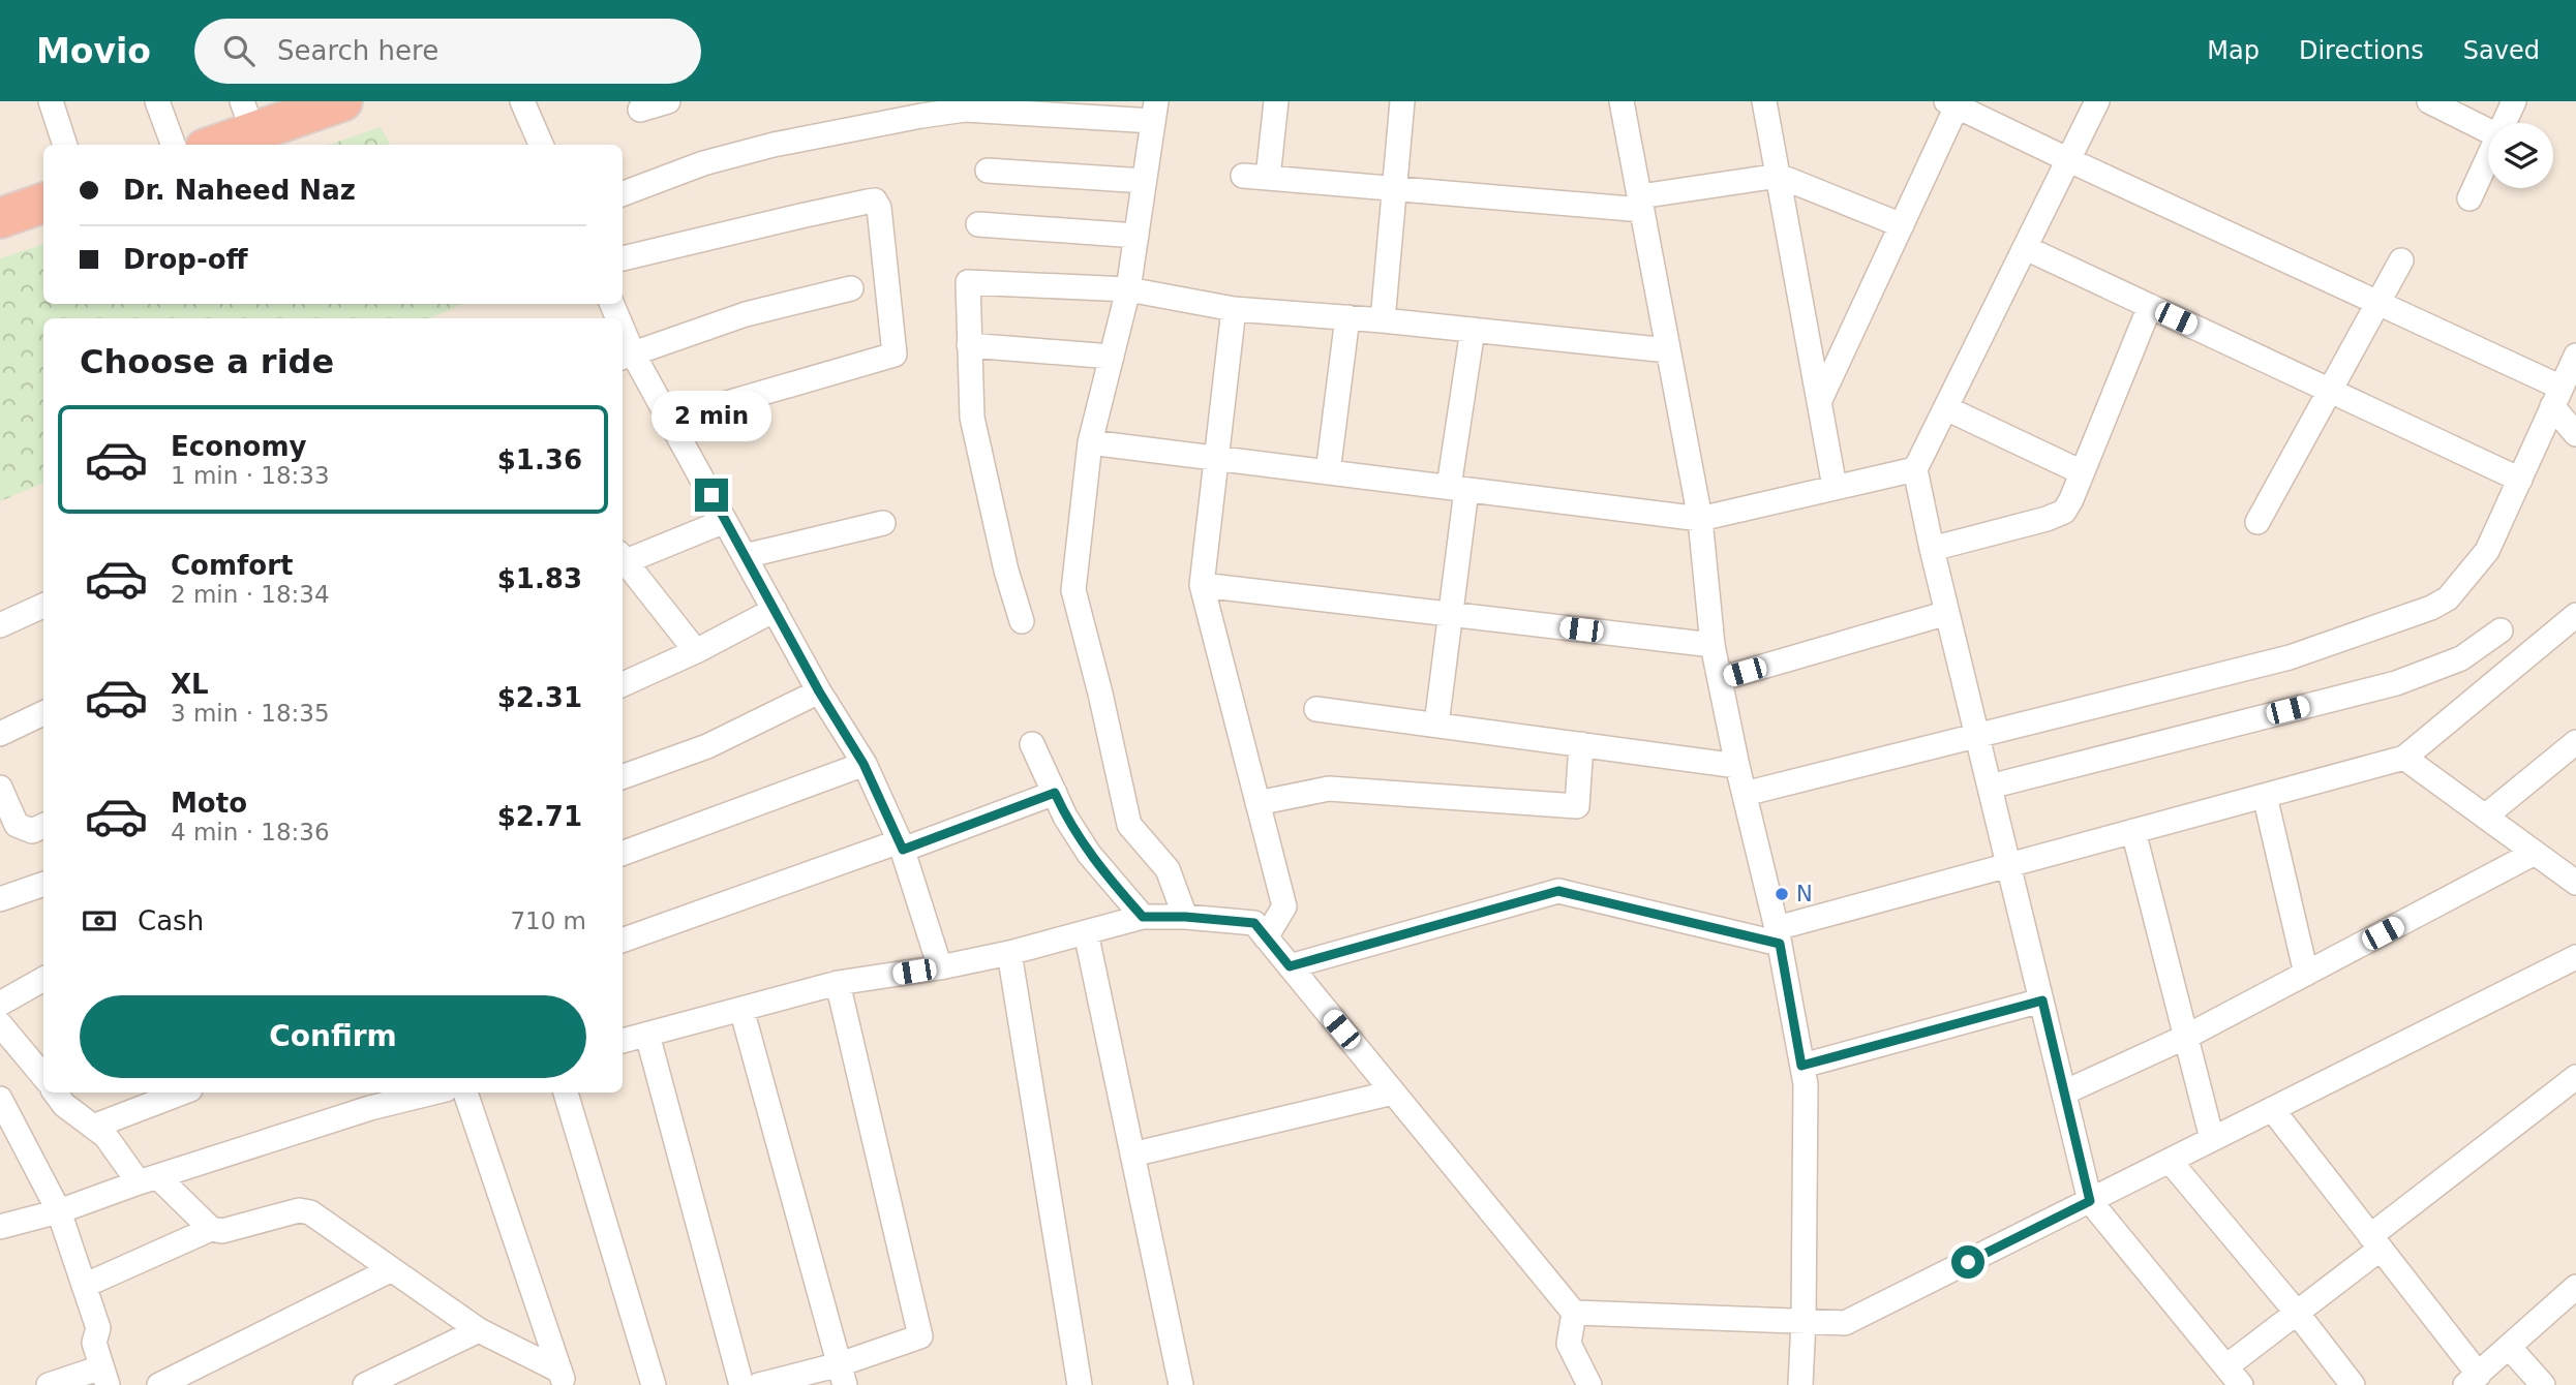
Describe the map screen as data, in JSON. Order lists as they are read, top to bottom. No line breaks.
{"places":["N"],"page":{"header":"Movio","search":"Search here","nav":["Map","Directions","Saved"],"banner":["Dr. Naheed Naz","Drop-off"],"heading":"Choose a ride","bubble":"2 min","list":[{"name":"Economy","note":"1 min · 18:33","value":"$1.36"},{"name":"Comfort","note":"2 min · 18:34","value":"$1.83"},{"name":"XL","note":"3 min · 18:35","value":"$2.31"},{"name":"Moto","note":"4 min · 18:36","value":"$2.71"}],"pay":["Cash","710 m"],"buttons":"Confirm"}}
